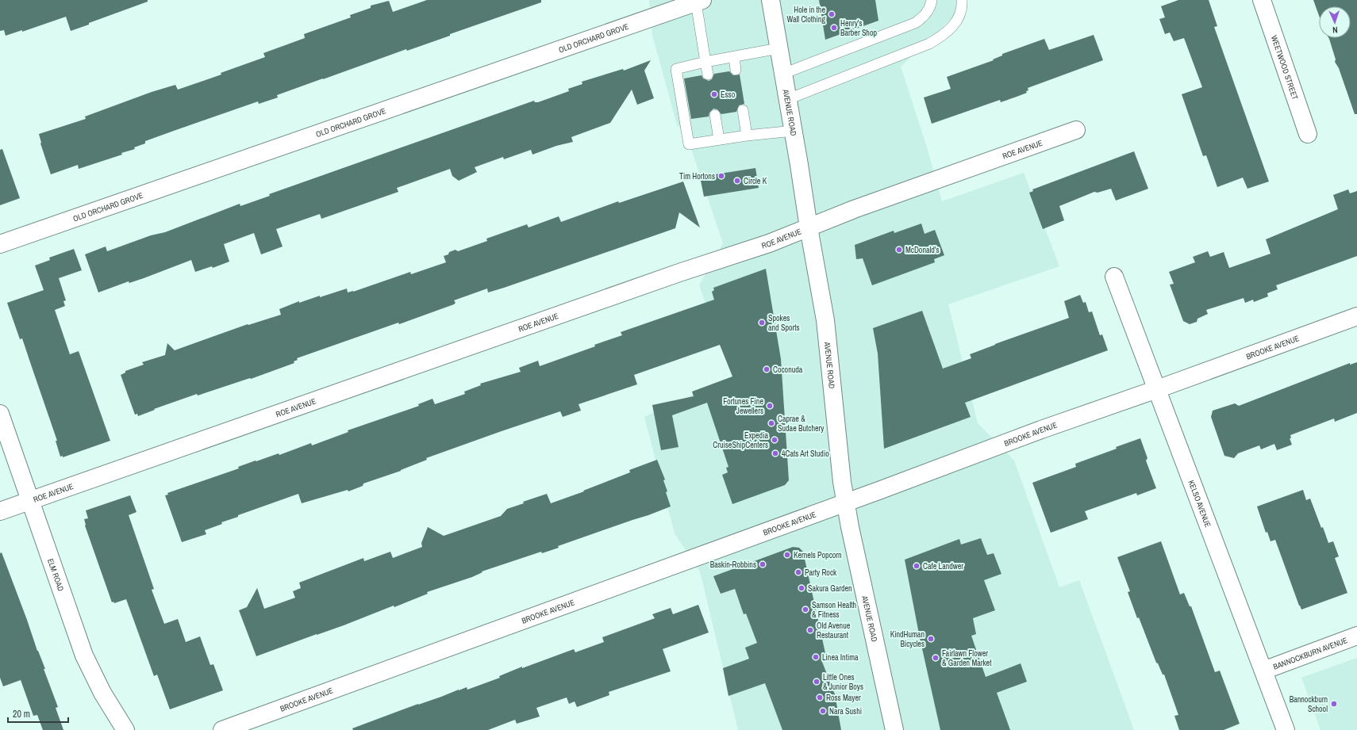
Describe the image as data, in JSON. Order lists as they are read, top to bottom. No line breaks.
{"streets":{"street":["OLD ORCHARD GROVE","WEETWOOD STREET","AVENUE ROAD","ROE AVENUE","BROOKE AVENUE","KELSO AVENUE","ELM ROAD","BANNOCKBURN AVENUE"]},"crossings":[["AVENUE ROAD","ROE AVENUE"],["AVENUE ROAD","BROOKE AVENUE"],["ROE AVENUE","ELM ROAD"],["BROOKE AVENUE","KELSO AVENUE"],["KELSO AVENUE","BANNOCKBURN AVENUE"]],"places":["Hole in the Wall Clothing","Henry's Barber Shop","Esso","Tim Hortons","Circle K","McDonald's","Spokes and Sports","Coconuda","Fortunes Fine Jewellers","Caprae & Sudae Butchery","Expedia CruiseShipCenters","4Cats Art Studio","Kernels Popcorn","Baskin-Robbins","Cafe Landwer","Party Rock","Sakura Garden","Samson Health & Fitness","Old Avenue Restaurant","KindHuman Bicycles","Linea Intima","Fairlawn Flower & Garden Market","Little Ones & Junior Boys","Ross Mayer","Bannockburn School","Nara Sushi"],"scale_bar":"20 m","north":"bottom"}
